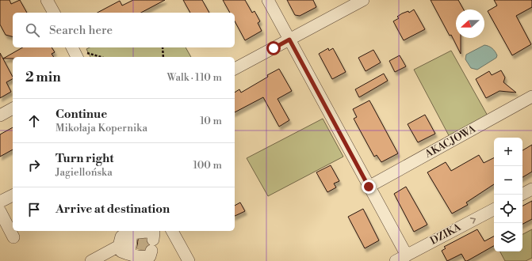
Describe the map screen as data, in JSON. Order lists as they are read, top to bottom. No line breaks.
{"streets":{"street":["AKACJOWA","DZIKA"]},"one_way":["DZIKA"],"north":"left","page":{"search":"Search here","heading":["2 min","Walk · 110 m"],"list":[["Continue","Mikołaja Kopernika","10 m"],["Turn right","Jagiellońska","100 m"],"Arrive at destination"],"map_buttons":["+","−"]}}
